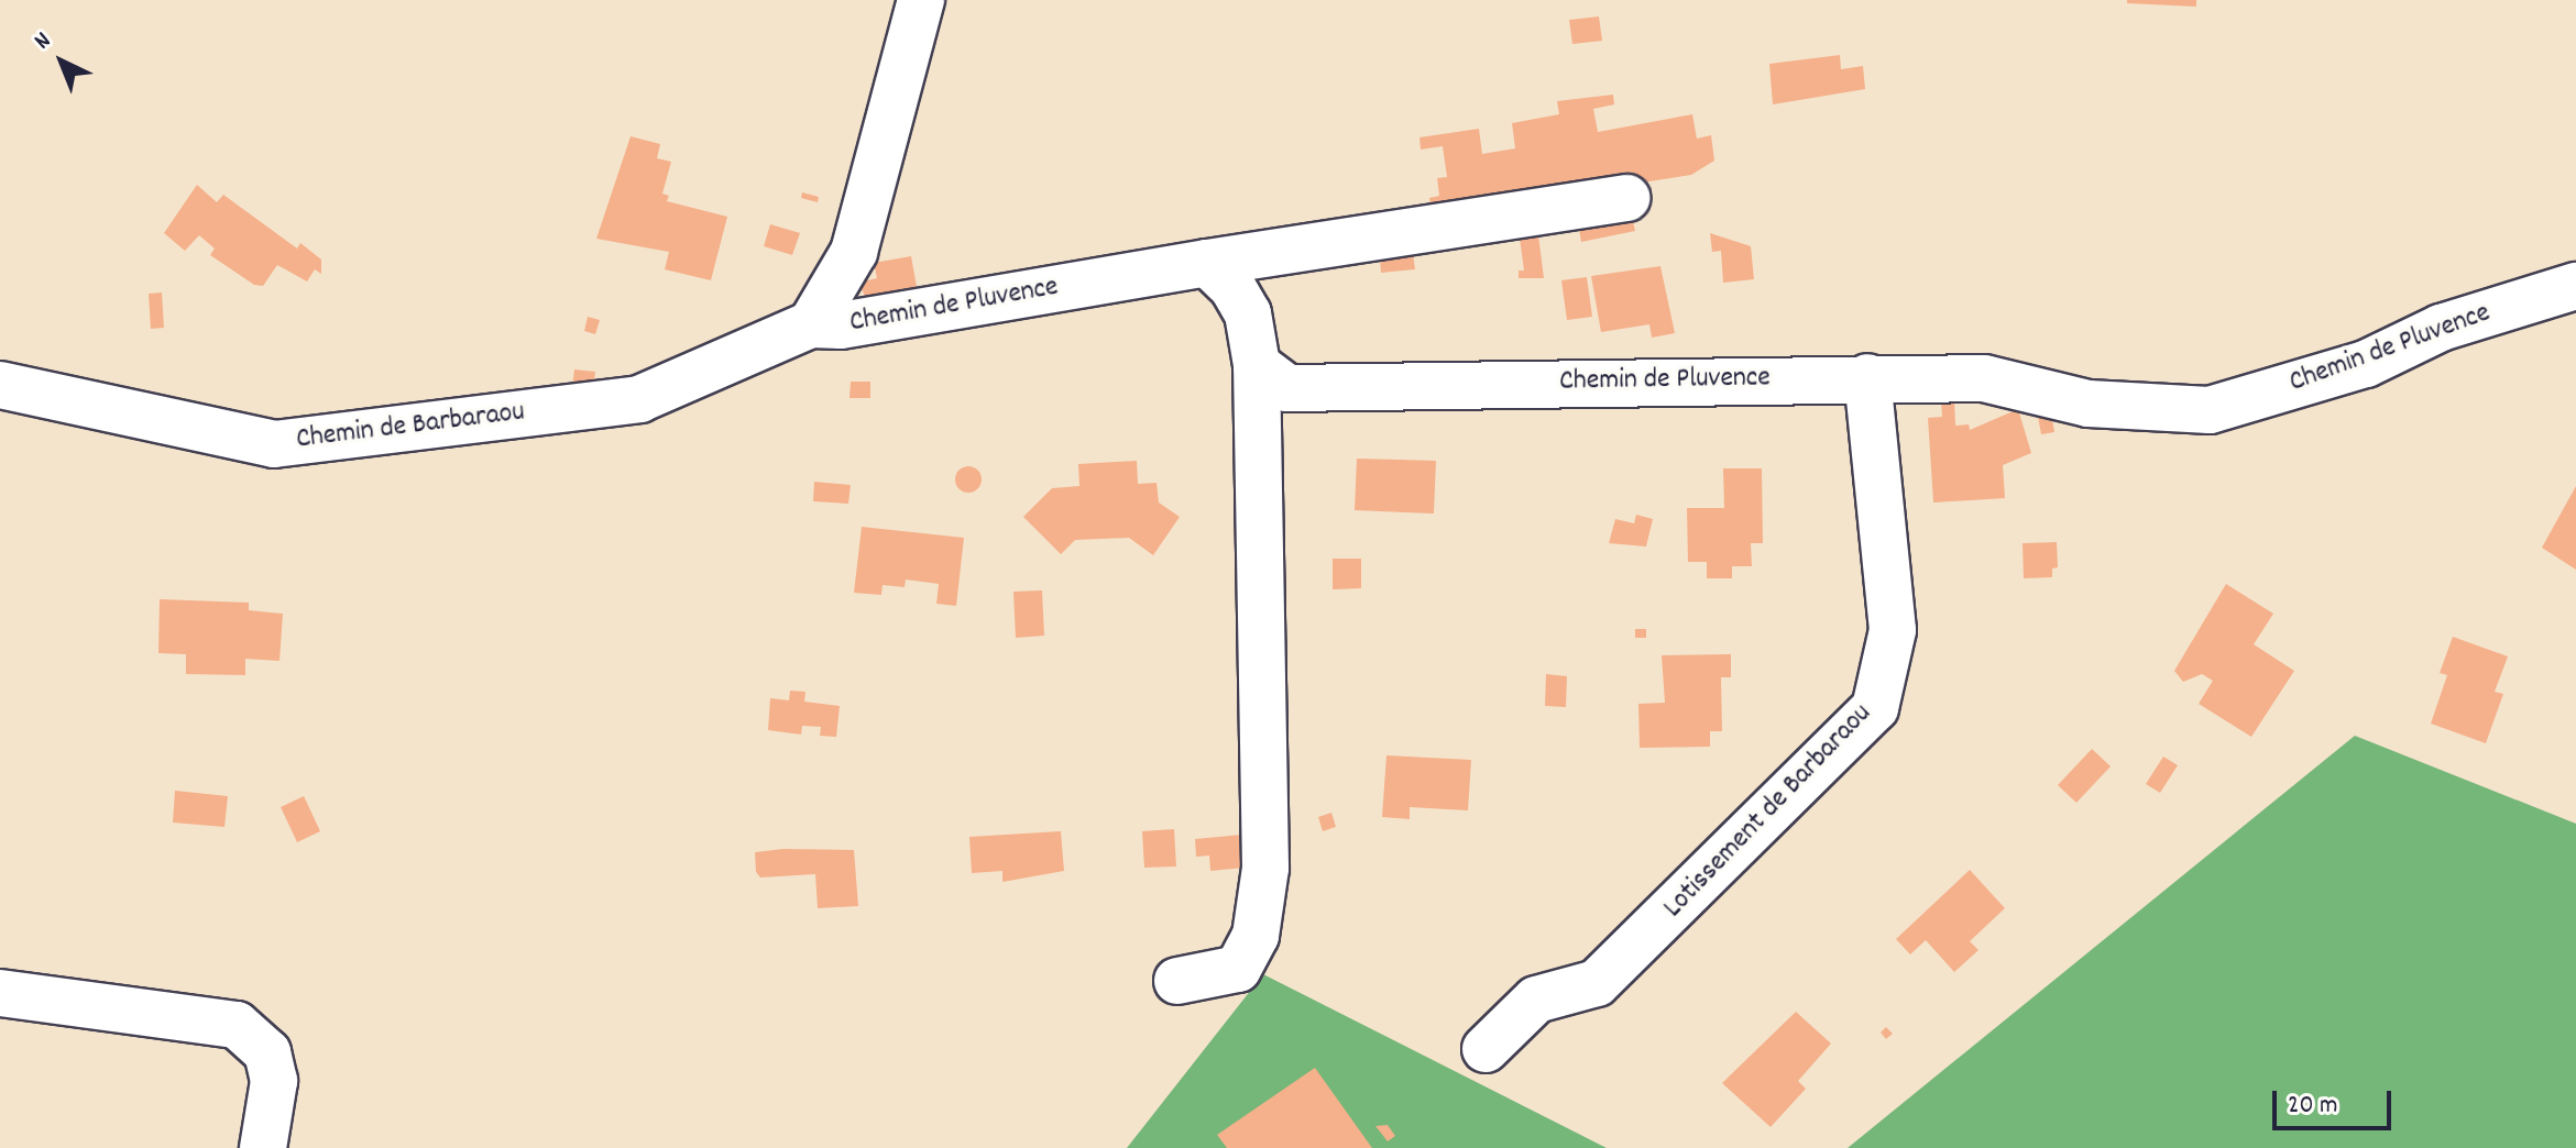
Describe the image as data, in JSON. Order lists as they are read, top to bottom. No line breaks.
{"streets":{"street":["Chemin de Pluvence","Chemin de Barbaraou","Lotissement de Barbaraou"]},"crossings":[["Chemin de Pluvence","Chemin de Barbaraou"],["Chemin de Pluvence","Lotissement de Barbaraou"]],"scale_bar":"20 m","north":"top left"}
